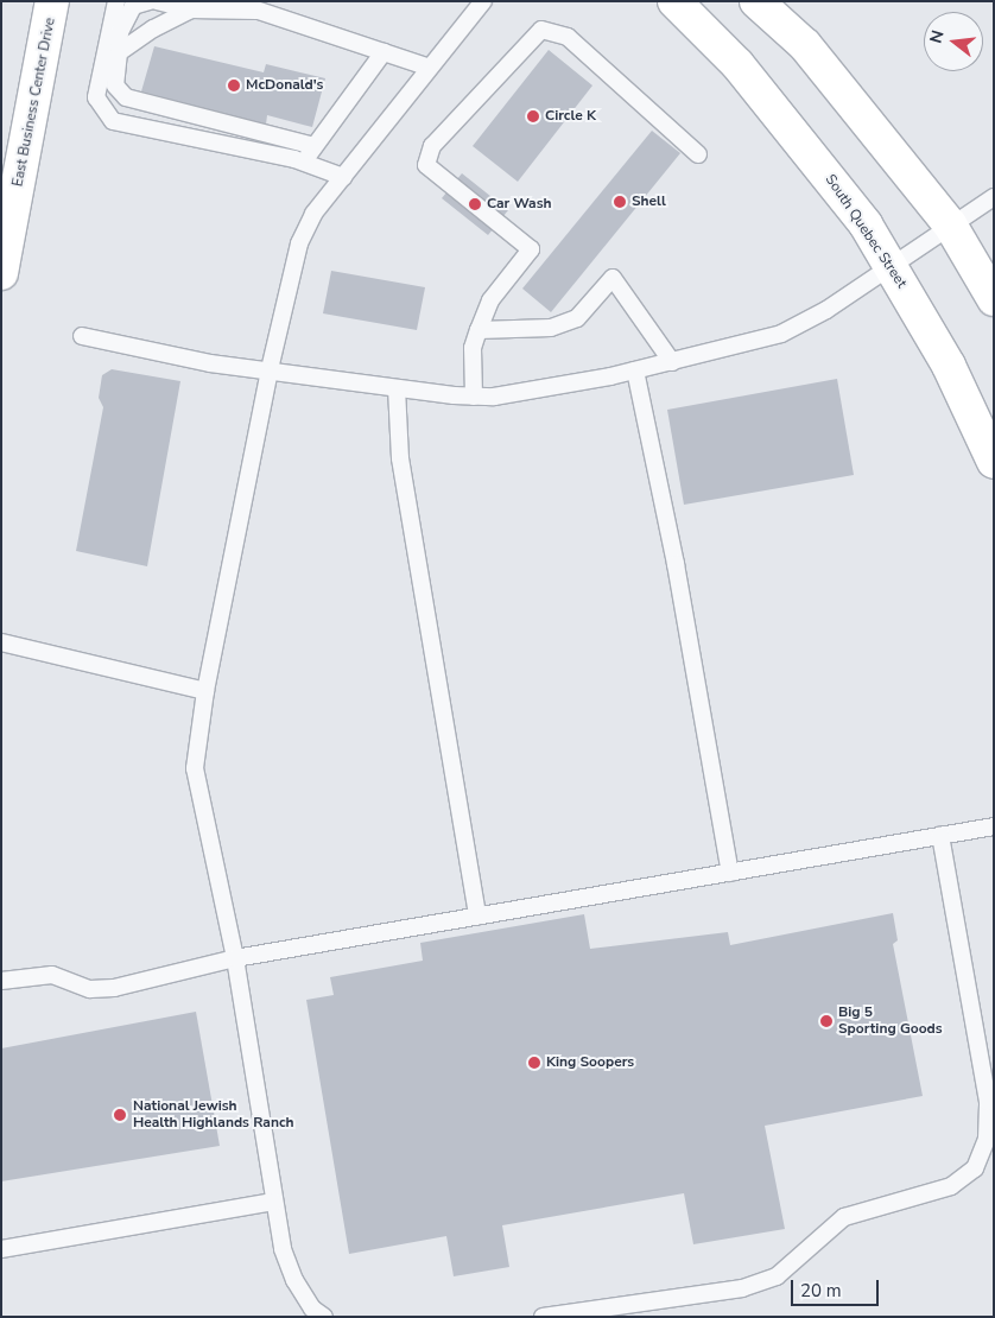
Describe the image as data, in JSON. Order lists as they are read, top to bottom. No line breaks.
{"streets":{"main road":["East Business Center Drive","South Quebec Street"]},"places":["McDonald's","Circle K","Shell","Car Wash","Big 5 Sporting Goods","King Soopers","National Jewish Health Highlands Ranch"],"scale_bar":"20 m","north":"left"}
